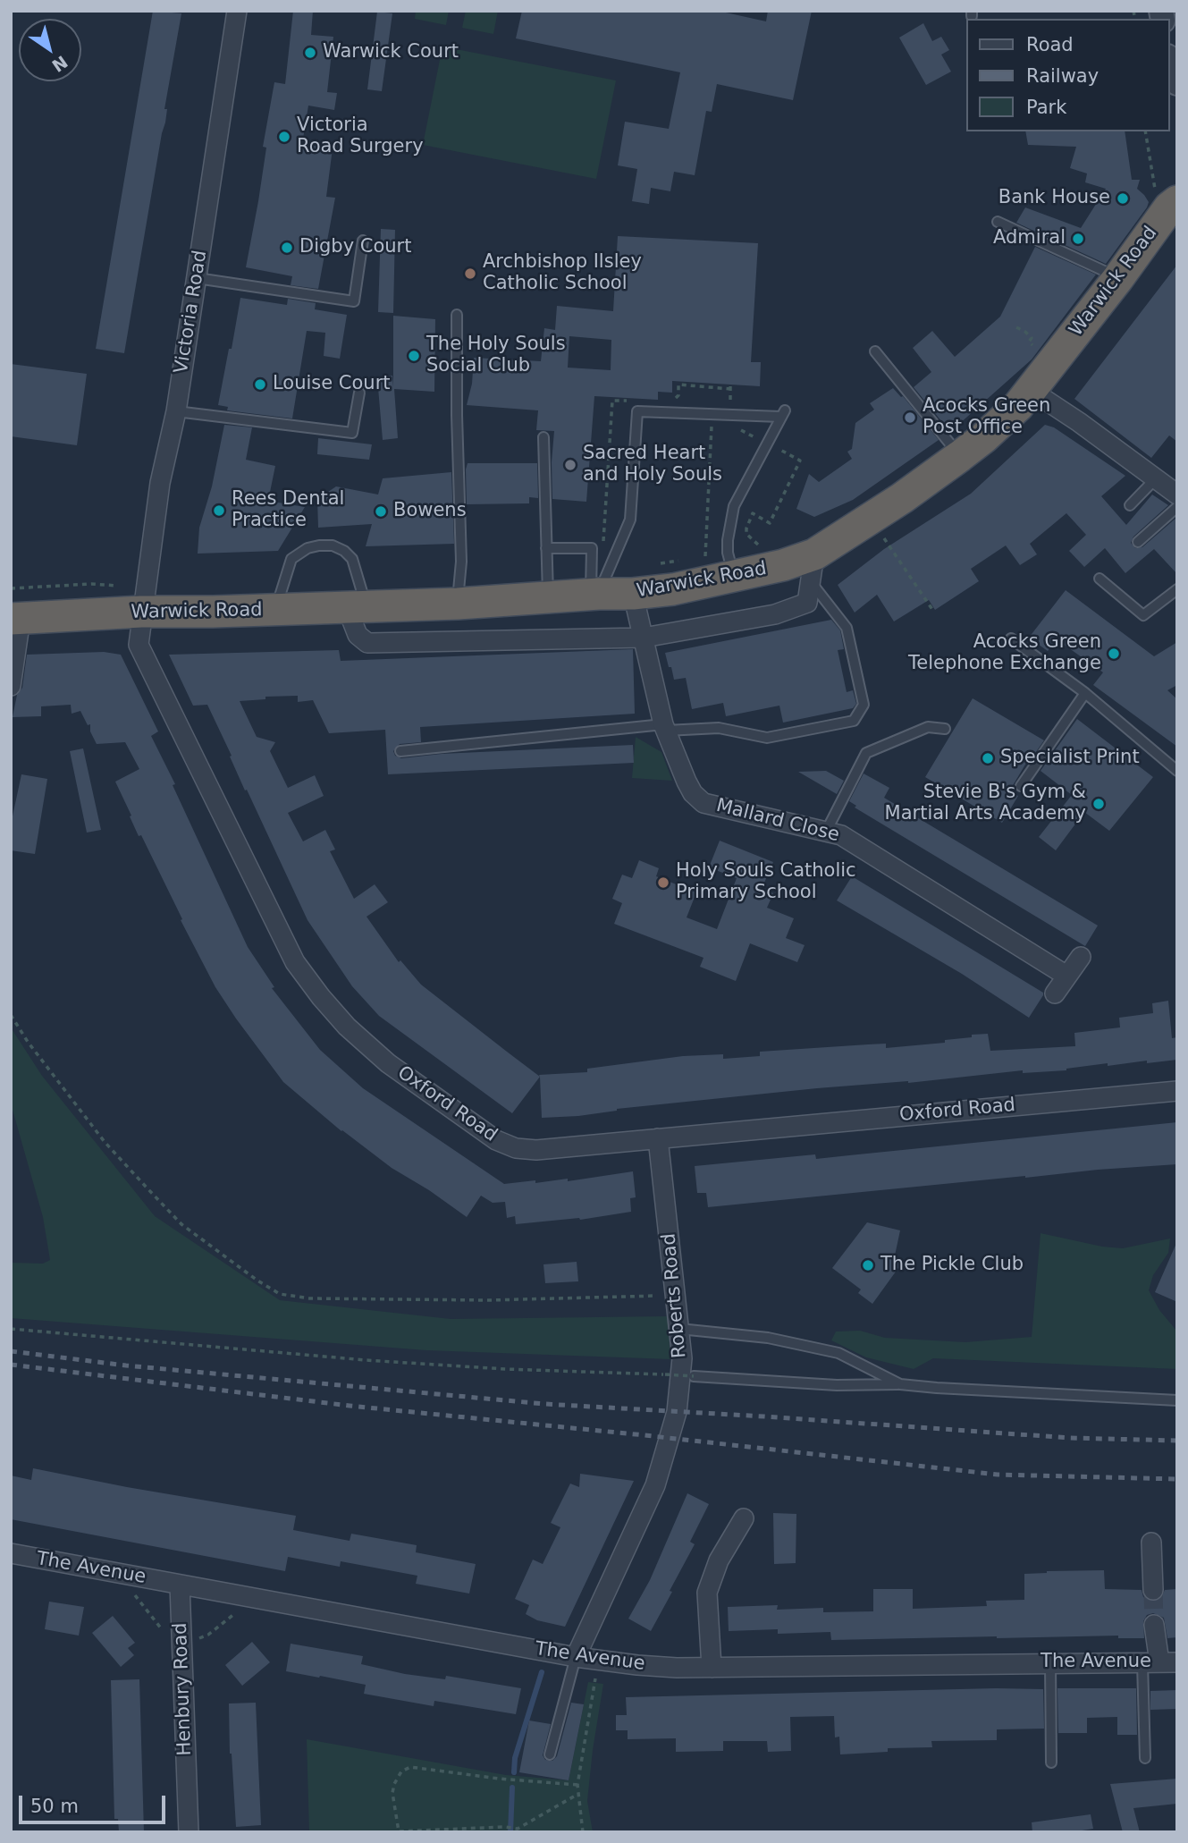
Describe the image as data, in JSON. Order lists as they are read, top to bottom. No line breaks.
{"streets":{"highway":["Warwick Road"],"street":["Victoria Road","Mallard Close","Oxford Road","Roberts Road","The Avenue","Henbury Road"]},"crossings":[["Warwick Road","Victoria Road"],["Warwick Road","Mallard Close"],["Warwick Road","Oxford Road"],["Victoria Road","Oxford Road"],["Oxford Road","Roberts Road"],["Roberts Road","The Avenue"],["The Avenue","Henbury Road"]],"places":["Warwick Court","Victoria Road Surgery","Bank House","Admiral","Digby Court","Archbishop Ilsley Catholic School","The Holy Souls Social Club","Louise Court","Acocks Green Post Office","Sacred Heart and Holy Souls","Rees Dental Practice","Bowens","Acocks Green Telephone Exchange","Specialist Print","Stevie B's Gym & Martial Arts Academy","Holy Souls Catholic Primary School","The Pickle Club"],"legend":["Road","Railway","Park"],"scale_bar":"50 m","north":"bottom right"}
